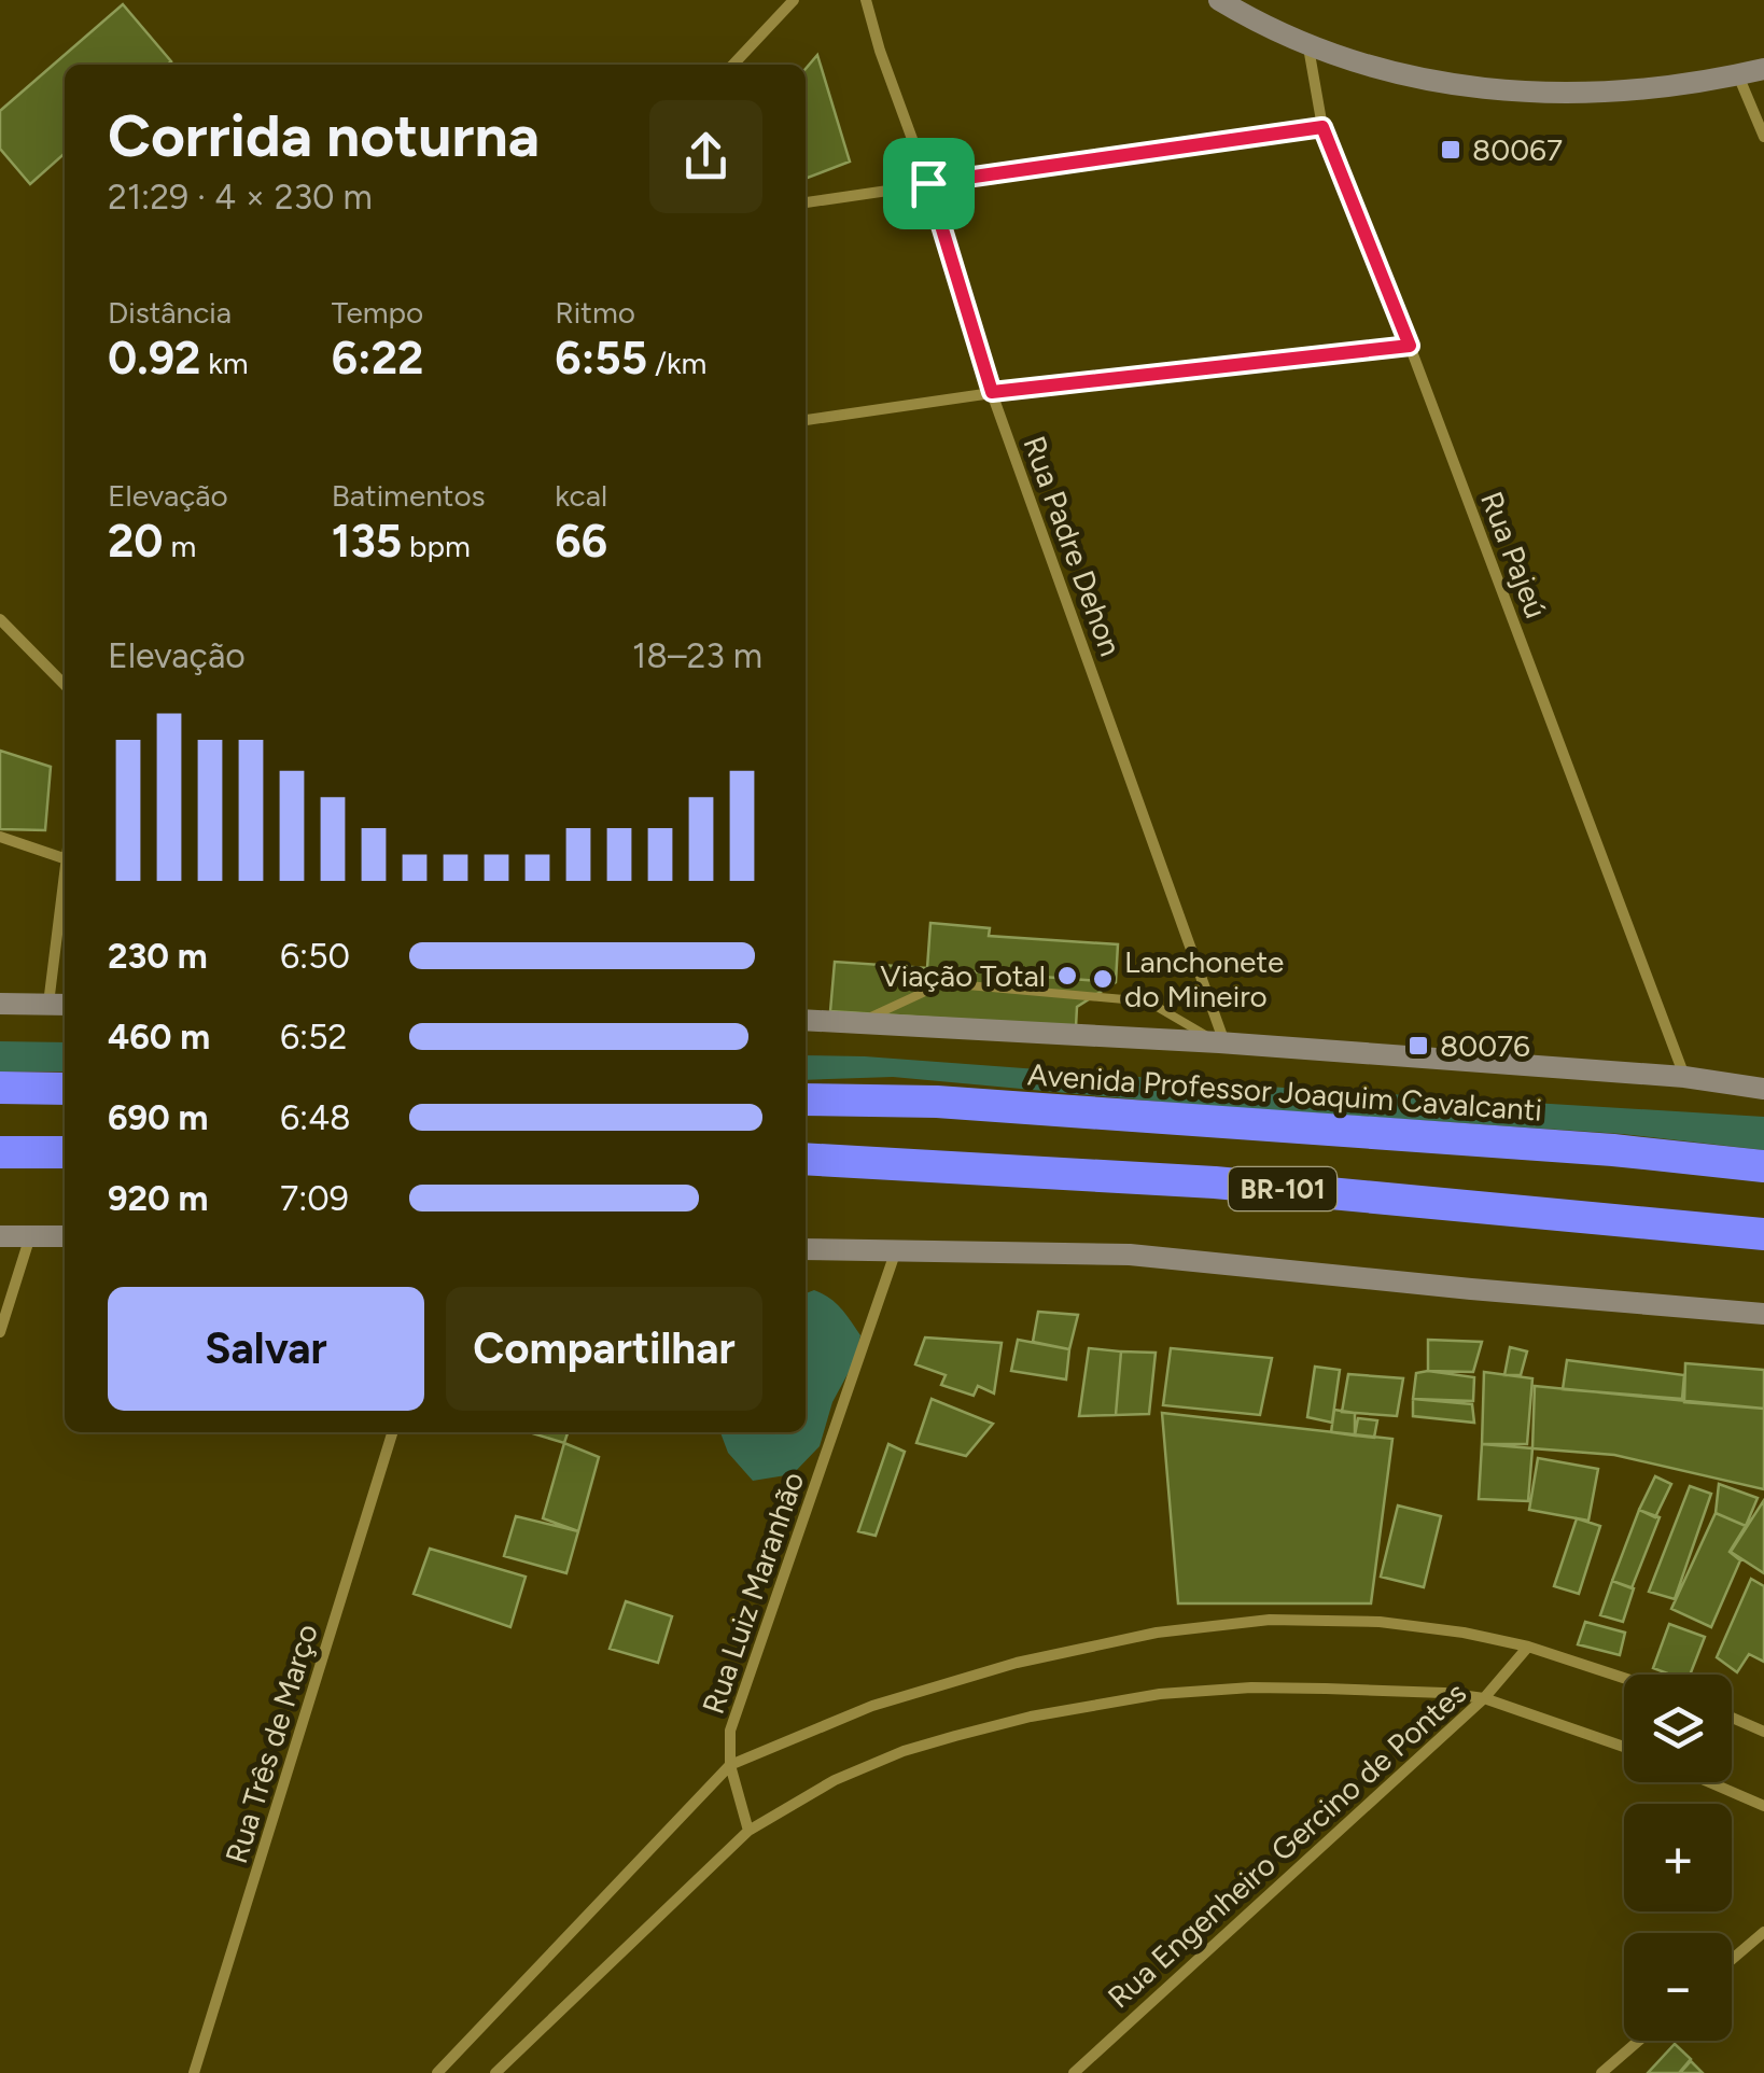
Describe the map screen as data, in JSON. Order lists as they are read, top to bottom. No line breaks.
{"streets":{"highway":["Avenida Professor Joaquim Cavalcanti","BR-101"],"street":["Rua Padre Dehon","Rua Pajeú","Rua Luiz Maranhão","Rua Três de Março","Rua Engenheiro Gercino de Pontes"]},"crossings":[["Rua Padre Dehon","Avenida Professor Joaquim Cavalcanti"],["Rua Pajeú","Avenida Professor Joaquim Cavalcanti"]],"places":{"transit":["80067","80076"],"other":["Viação Total","Lanchonete do Mineiro"]},"page":{"heading":["Corrida noturna","21:29 · 4 × 230 m"],"stats":[["Distância","0.92 km"],["Tempo","6:22"],["Ritmo","6:55 /km"],["Elevação","20 m"],["Batimentos","135 bpm"],["kcal","66"]],"chart":["Elevação","18–23 m"],"list":[{"name":"230 m","note":"6:50"},{"name":"460 m","note":"6:52"},{"name":"690 m","note":"6:48"},{"name":"920 m","note":"7:09"}],"buttons":["Salvar","Compartilhar"],"map_buttons":["+","−"]}}
